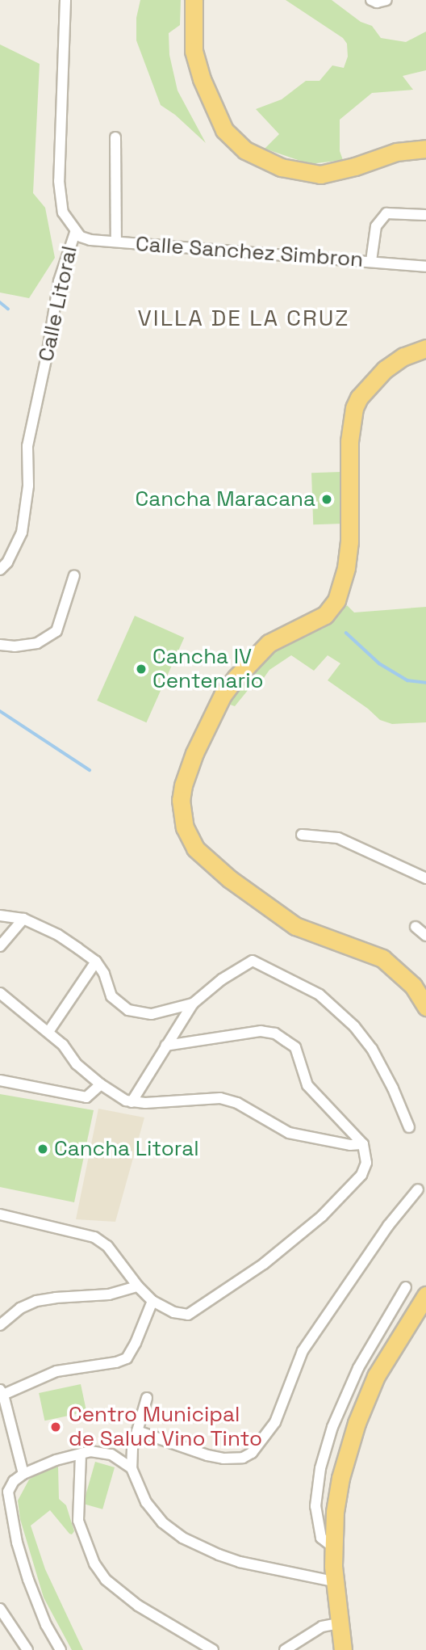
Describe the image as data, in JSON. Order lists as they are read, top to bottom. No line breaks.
{"streets":{"street":["Calle Sanchez Simbron","Calle Litoral"]},"crossings":[["Calle Sanchez Simbron","Calle Litoral"]],"districts":["VILLA DE LA CRUZ"],"places":["Cancha Maracana","Cancha IV Centenario","Cancha Litoral","Centro Municipal de Salud Vino Tinto"]}
